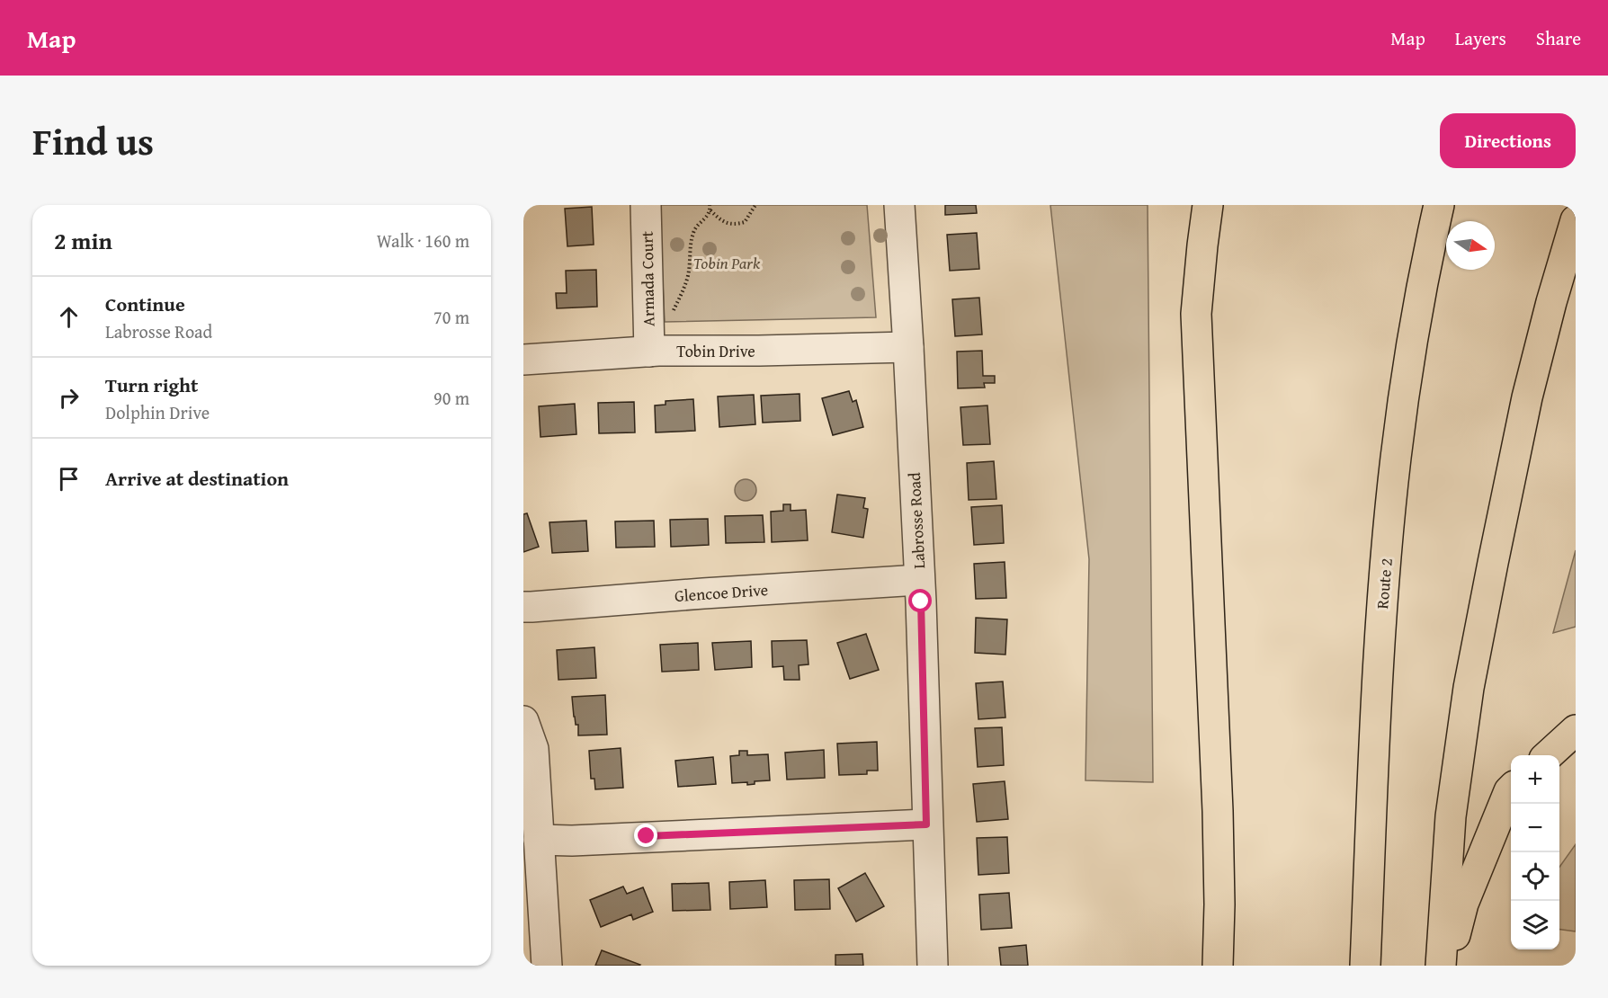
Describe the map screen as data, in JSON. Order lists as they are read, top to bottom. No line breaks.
{"streets":{"highway":["Route 2"],"street":["Armada Court","Tobin Drive","Labrosse Road","Glencoe Drive"]},"crossings":[["Armada Court","Tobin Drive"],["Tobin Drive","Labrosse Road"],["Labrosse Road","Glencoe Drive"]],"parks":["Tobin Park"],"north":"right","page":{"header":"Map","nav":["Map","Layers","Share"],"title":"Find us","buttons":"Directions","heading":["2 min","Walk · 160 m"],"list":[["Continue","Labrosse Road","70 m"],["Turn right","Dolphin Drive","90 m"],"Arrive at destination"],"map_buttons":["+","−"]}}
